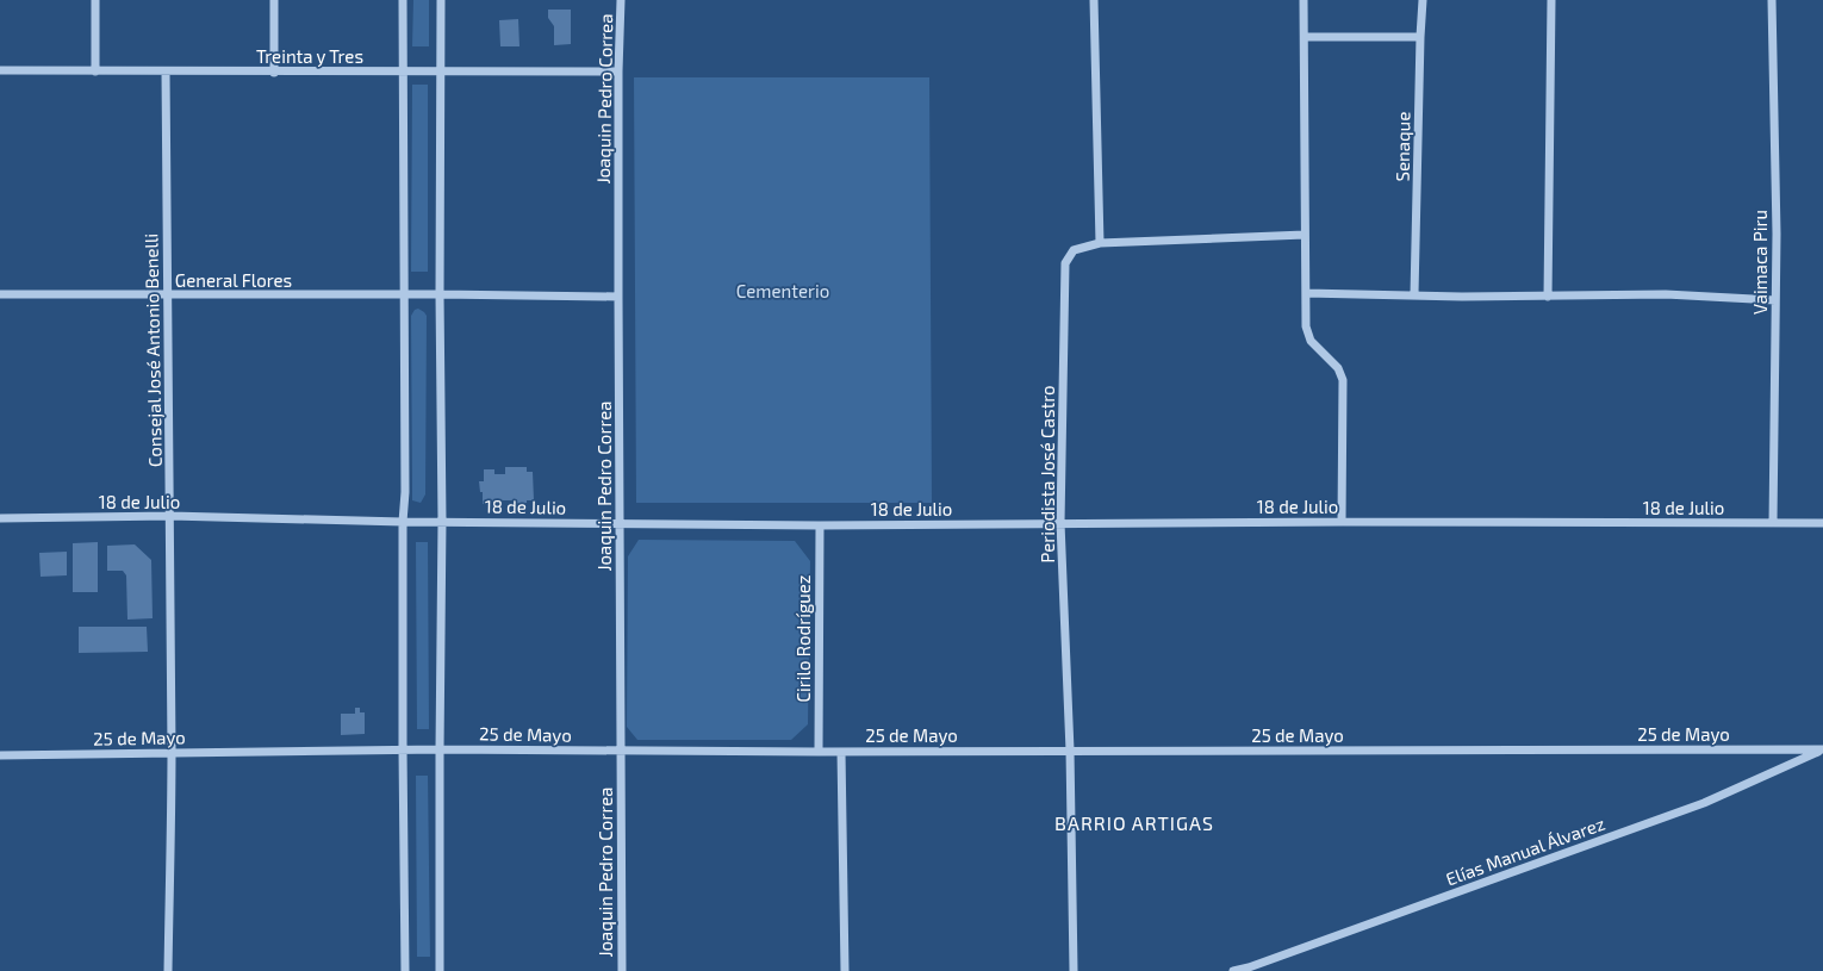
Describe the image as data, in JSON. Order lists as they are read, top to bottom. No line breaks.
{"streets":{"street":["Treinta y Tres","Joaquin Pedro Correa","Senaque","Vaimaca Piru","General Flores","Consejal José Antonio Benelli","Periodista José Castro","18 de Julio","Cirilo Rodríguez","25 de Mayo","Elías Manual Álvarez"]},"crossings":[["Treinta y Tres","Joaquin Pedro Correa"],["Treinta y Tres","Consejal José Antonio Benelli"],["Joaquin Pedro Correa","General Flores"],["Joaquin Pedro Correa","18 de Julio"],["Joaquin Pedro Correa","25 de Mayo"],["Vaimaca Piru","18 de Julio"],["General Flores","Consejal José Antonio Benelli"],["Consejal José Antonio Benelli","18 de Julio"],["Consejal José Antonio Benelli","25 de Mayo"],["Periodista José Castro","18 de Julio"],["Periodista José Castro","25 de Mayo"],["18 de Julio","Cirilo Rodríguez"],["Cirilo Rodríguez","25 de Mayo"],["25 de Mayo","Elías Manual Álvarez"]],"districts":["BARRIO ARTIGAS"],"parks":["Cementerio"]}
